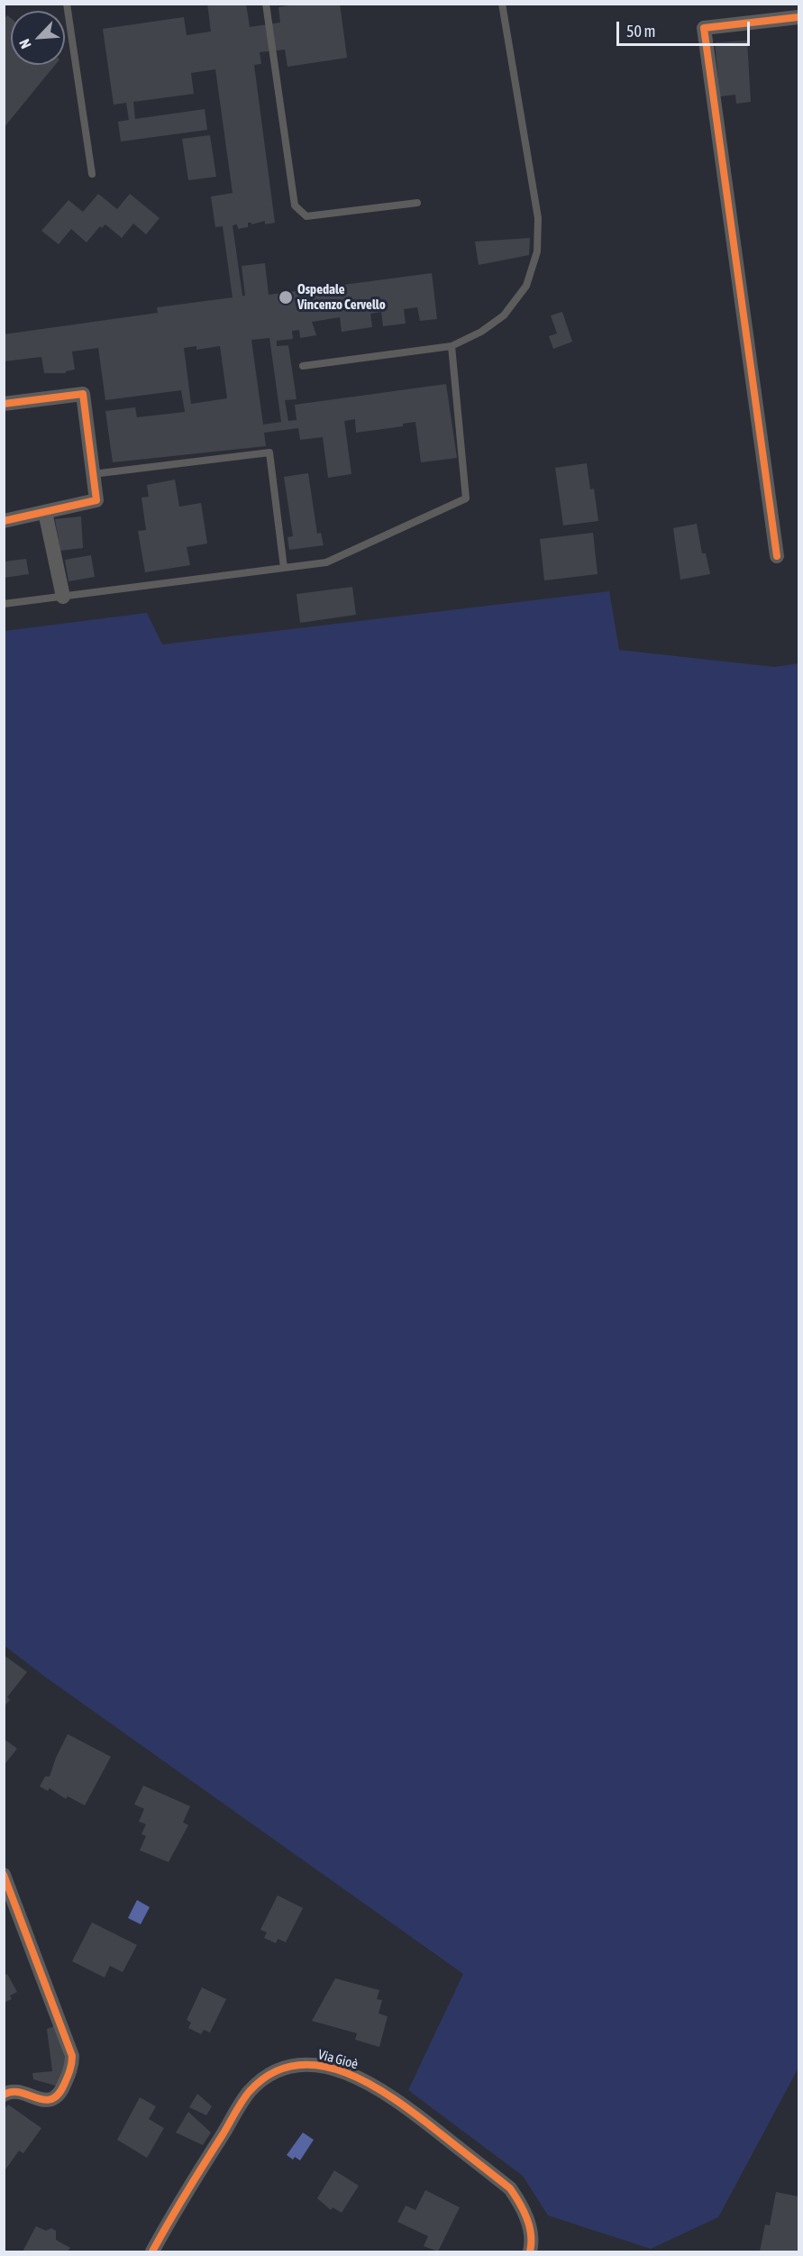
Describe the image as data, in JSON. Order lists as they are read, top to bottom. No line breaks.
{"streets":{"street":["Via Gioè"]},"places":["Ospedale Vincenzo Cervello"],"scale_bar":"50 m","north":"bottom left"}
